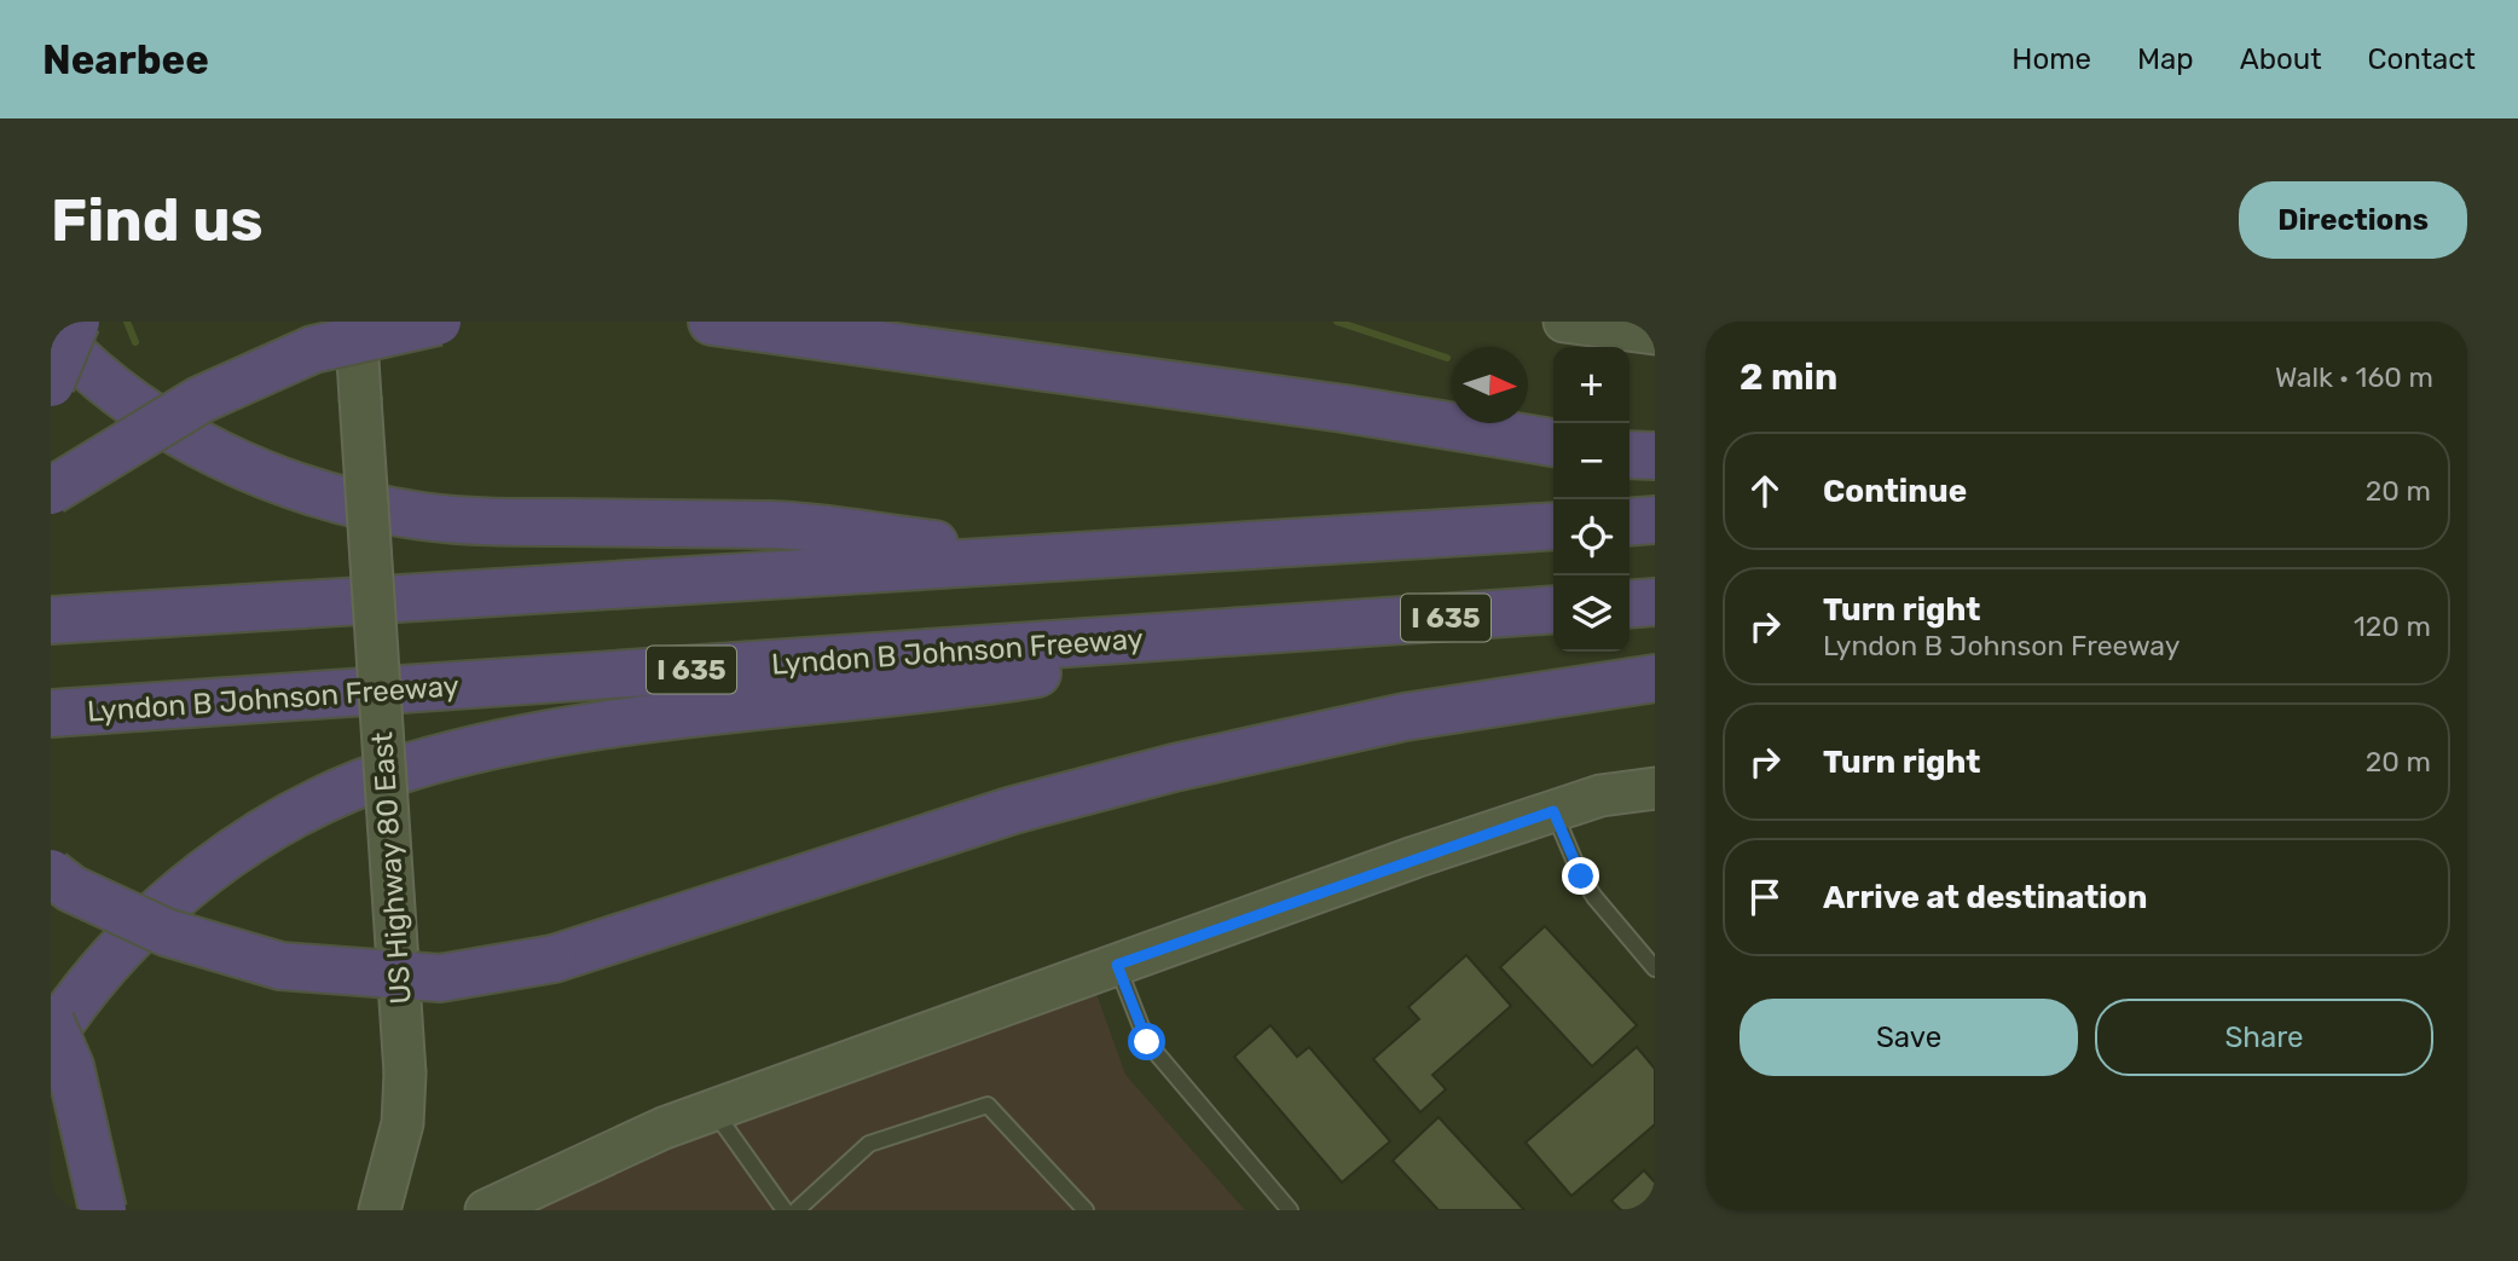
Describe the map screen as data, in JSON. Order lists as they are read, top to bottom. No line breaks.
{"streets":{"highway":["I 635","Lyndon B Johnson Freeway"],"main road":["US Highway 80 East"]},"north":"right","page":{"header":"Nearbee","nav":["Home","Map","About","Contact"],"buttons":["Directions",["Save","Share"]],"title":"Find us","heading":["2 min","Walk · 160 m"],"map_buttons":["+","−"],"list":[["Continue","20 m"],["Turn right","Lyndon B Johnson Freeway","120 m"],["Turn right","20 m"],"Arrive at destination"]}}
